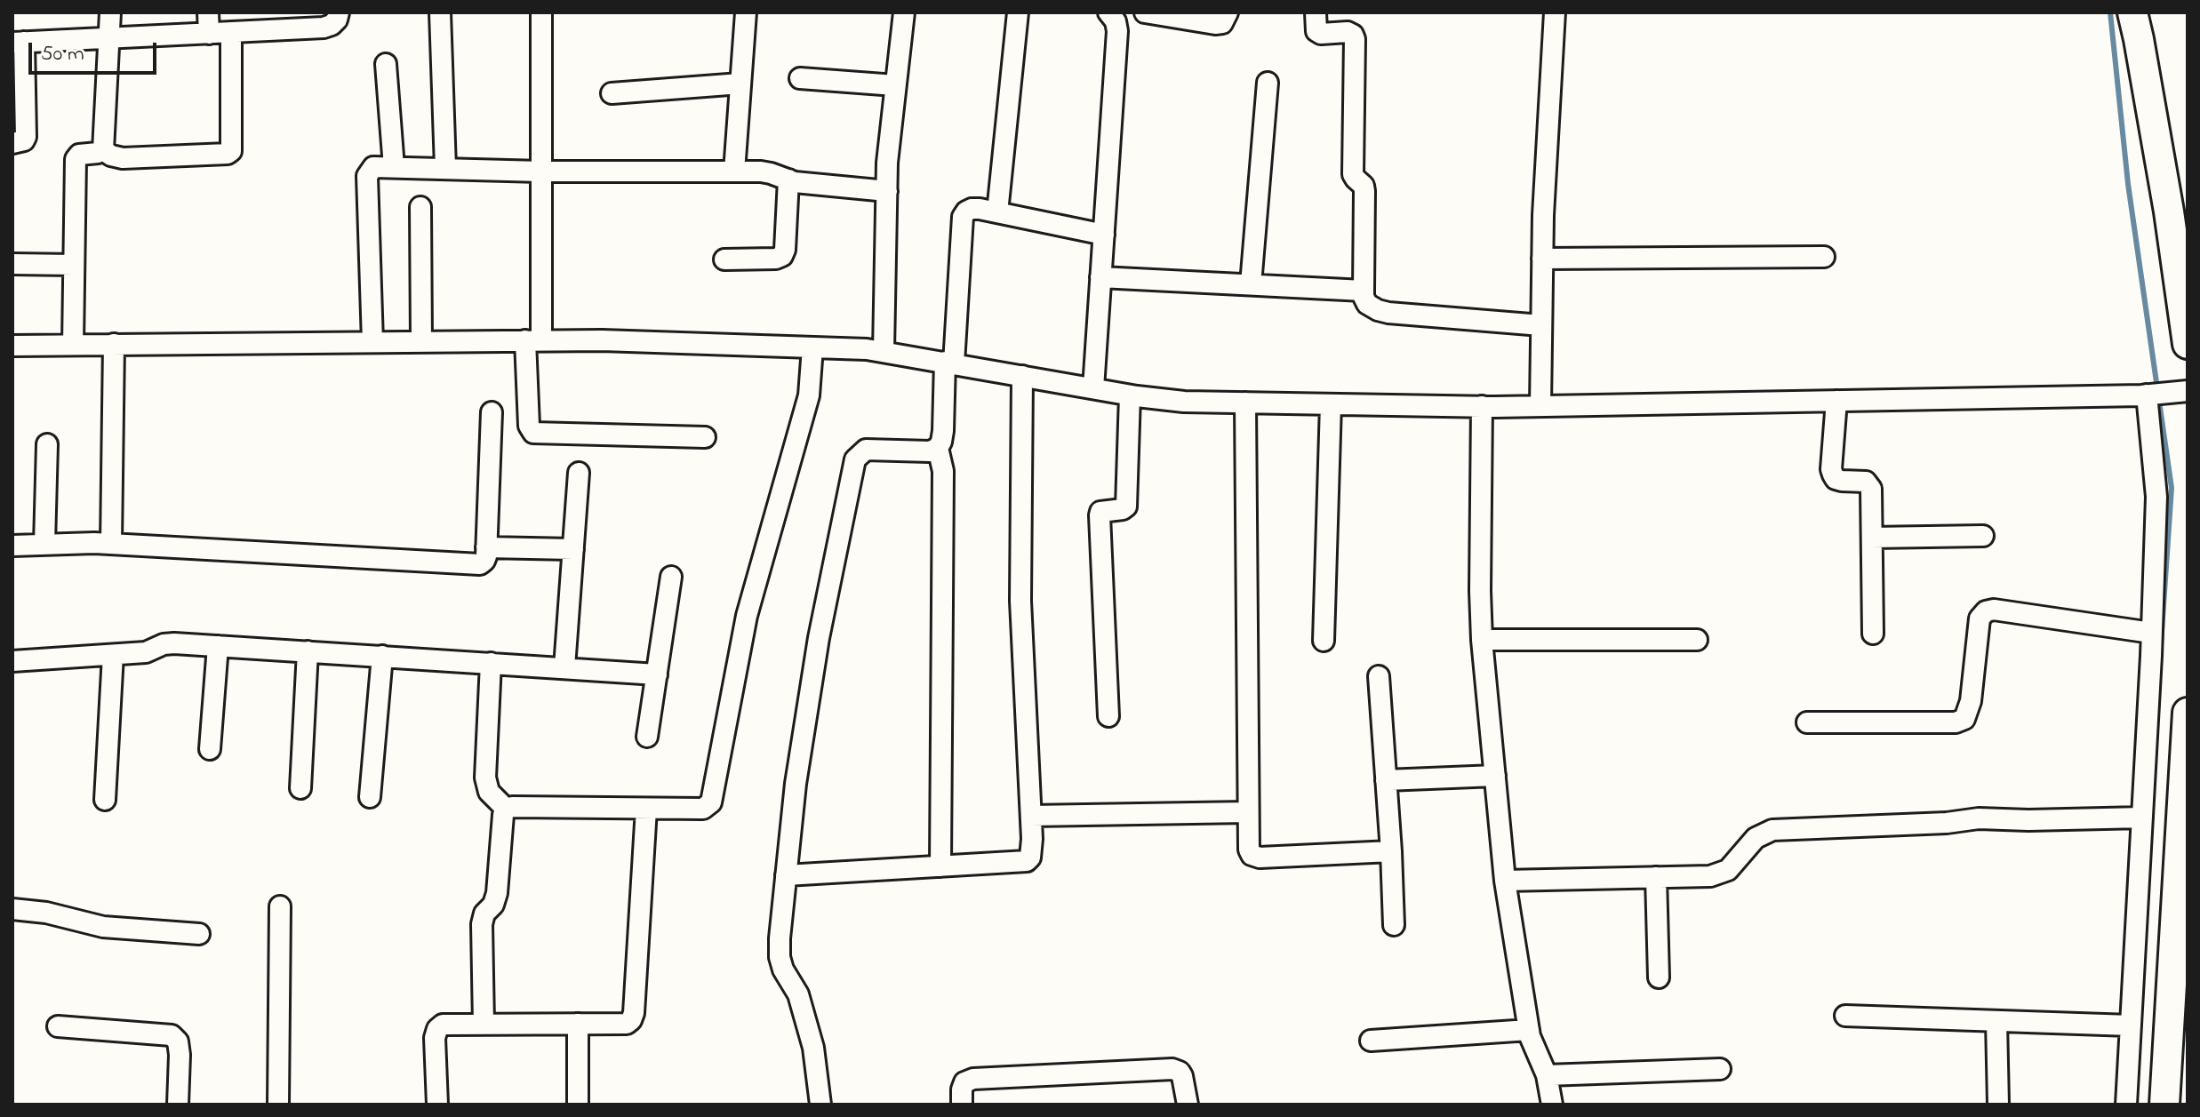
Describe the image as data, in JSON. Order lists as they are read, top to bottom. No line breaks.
{"scale_bar":"50 m"}
